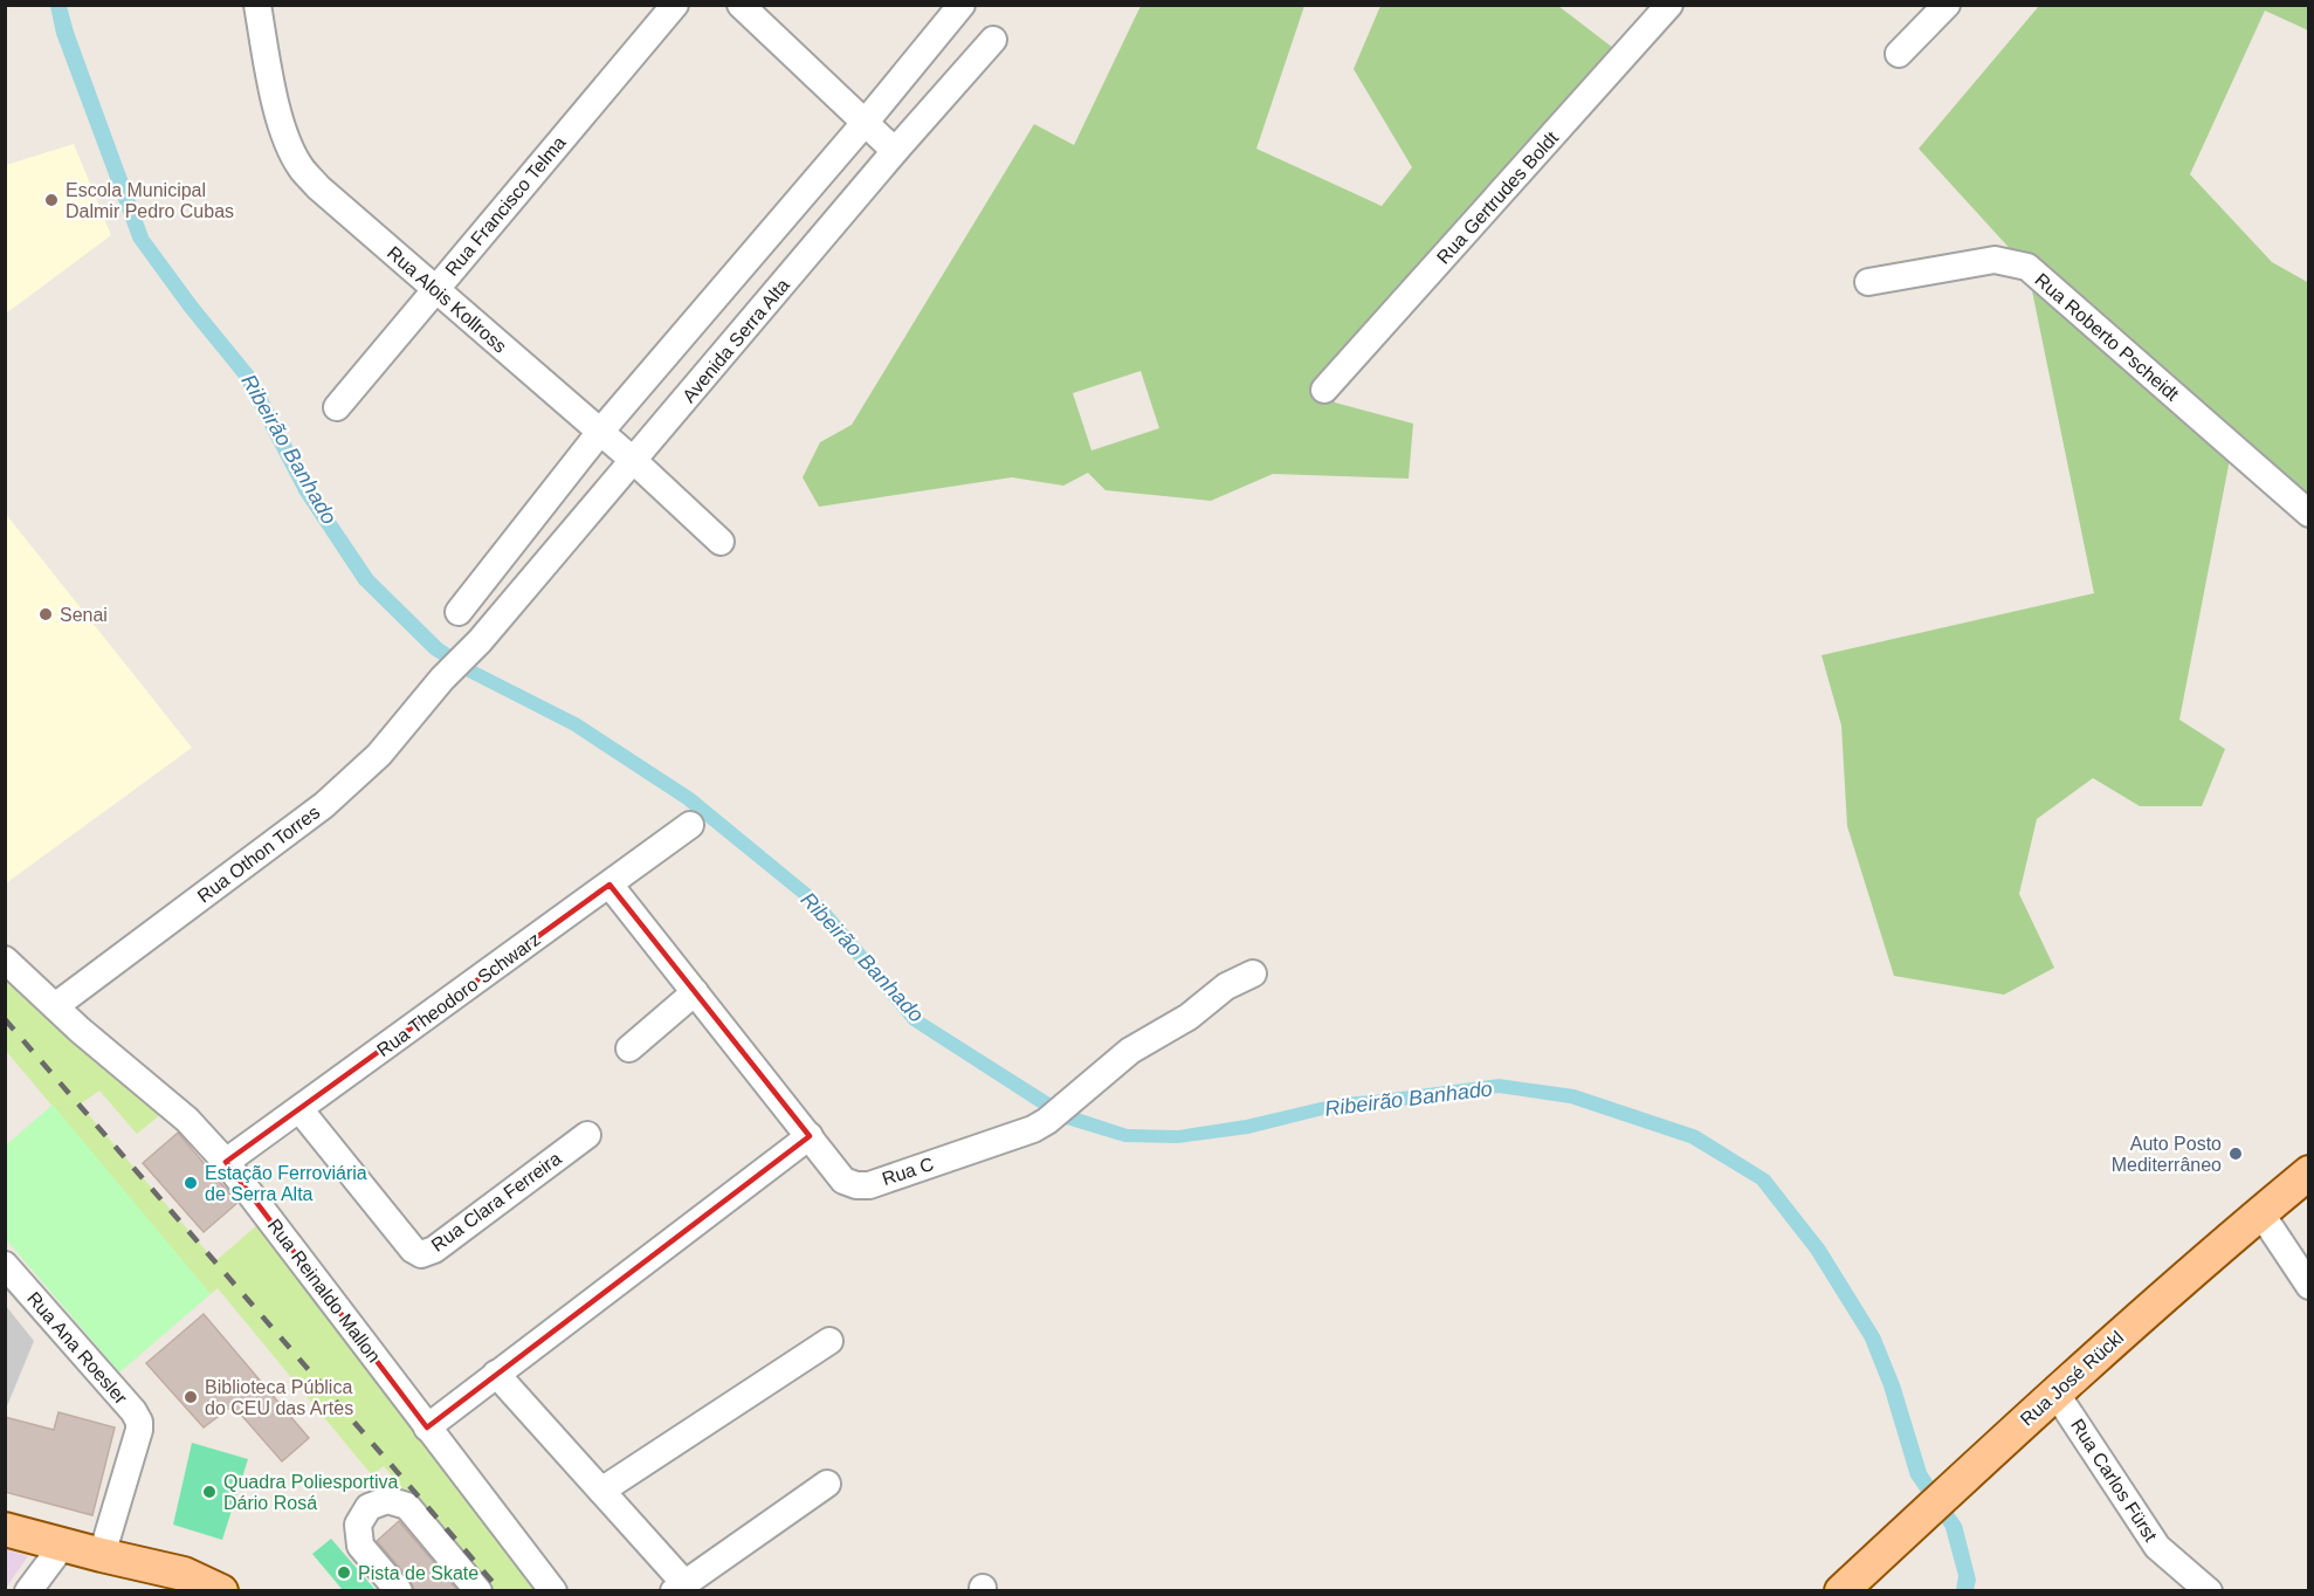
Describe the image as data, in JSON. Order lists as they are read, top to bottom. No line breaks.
{"streets":{"main road":["Rua José Rückl"],"street":["Rua Gertrudes Boldt","Rua Francisco Telma","Rua Alois Kollross","Rua Roberto Pscheidt","Avenida Serra Alta","Rua Othon Torres","Rua Theodoro Schwarz","Rua C","Rua Clara Ferreira","Rua Reinaldo Mallon","Rua Ana Roesler","Rua Carlos Fürst"]},"crossings":[["Rua Francisco Telma","Rua Alois Kollross"],["Rua Alois Kollross","Avenida Serra Alta"],["Avenida Serra Alta","Rua Othon Torres"],["Rua Othon Torres","Rua Reinaldo Mallon"],["Rua Theodoro Schwarz","Rua C"],["Rua Theodoro Schwarz","Rua Clara Ferreira"],["Rua Theodoro Schwarz","Rua Reinaldo Mallon"],["Rua José Rückl","Rua Carlos Fürst"]],"water":["Ribeirão Banhado"],"places":["Escola Municipal Dalmir Pedro Cubas","Senai","Auto Posto Mediterrâneo","Estação Ferroviária de Serra Alta","Biblioteca Pública do CEU das Artes","Quadra Poliesportiva Dário Rosá","Pista de Skate"]}
